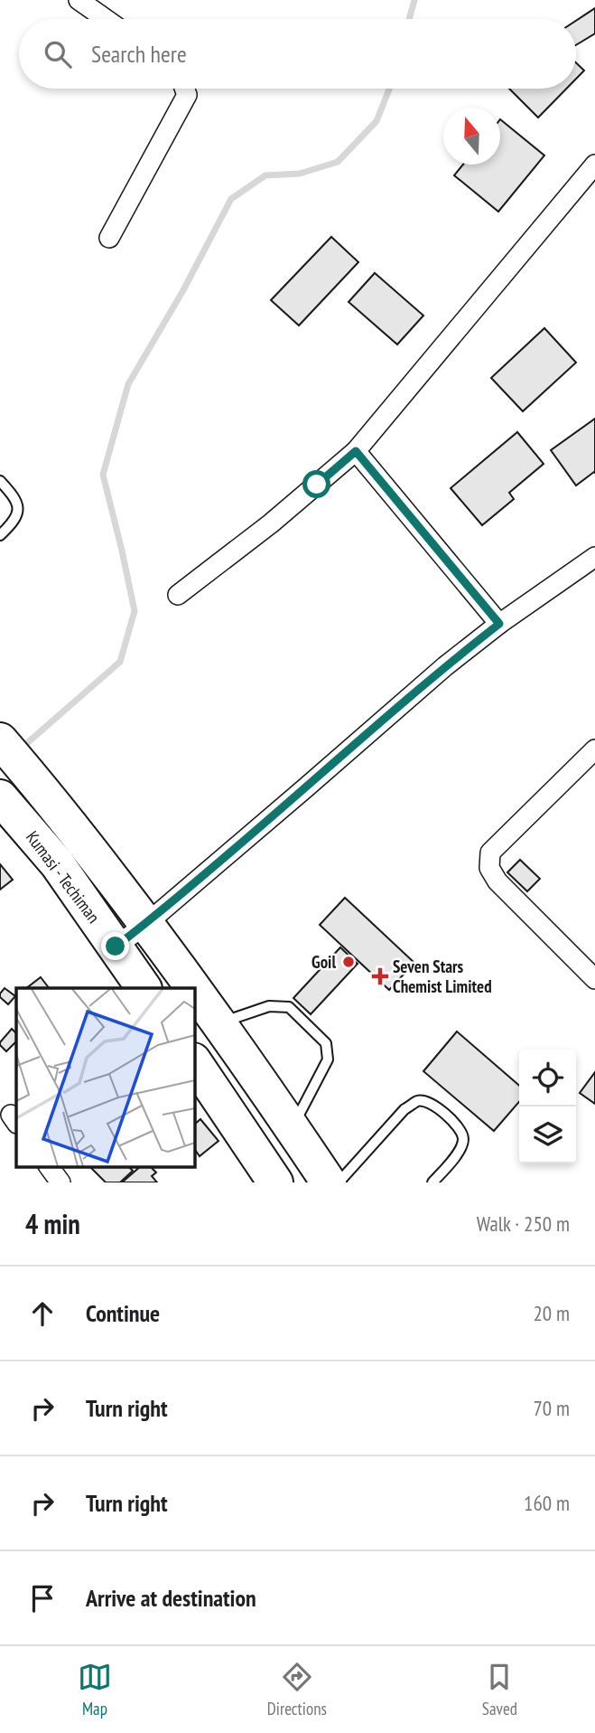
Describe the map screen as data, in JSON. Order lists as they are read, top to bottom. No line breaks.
{"streets":{"highway":["Kumasi - Techiman"]},"places":{"other":["Goil"],"health":["Seven Stars Chemist Limited"]},"north":"top","page":{"search":"Search here","heading":["4 min","Walk · 250 m"],"list":[["Continue","20 m"],["Turn right","70 m"],["Turn right","160 m"],"Arrive at destination"],"nav":["Map","Directions","Saved"]}}
